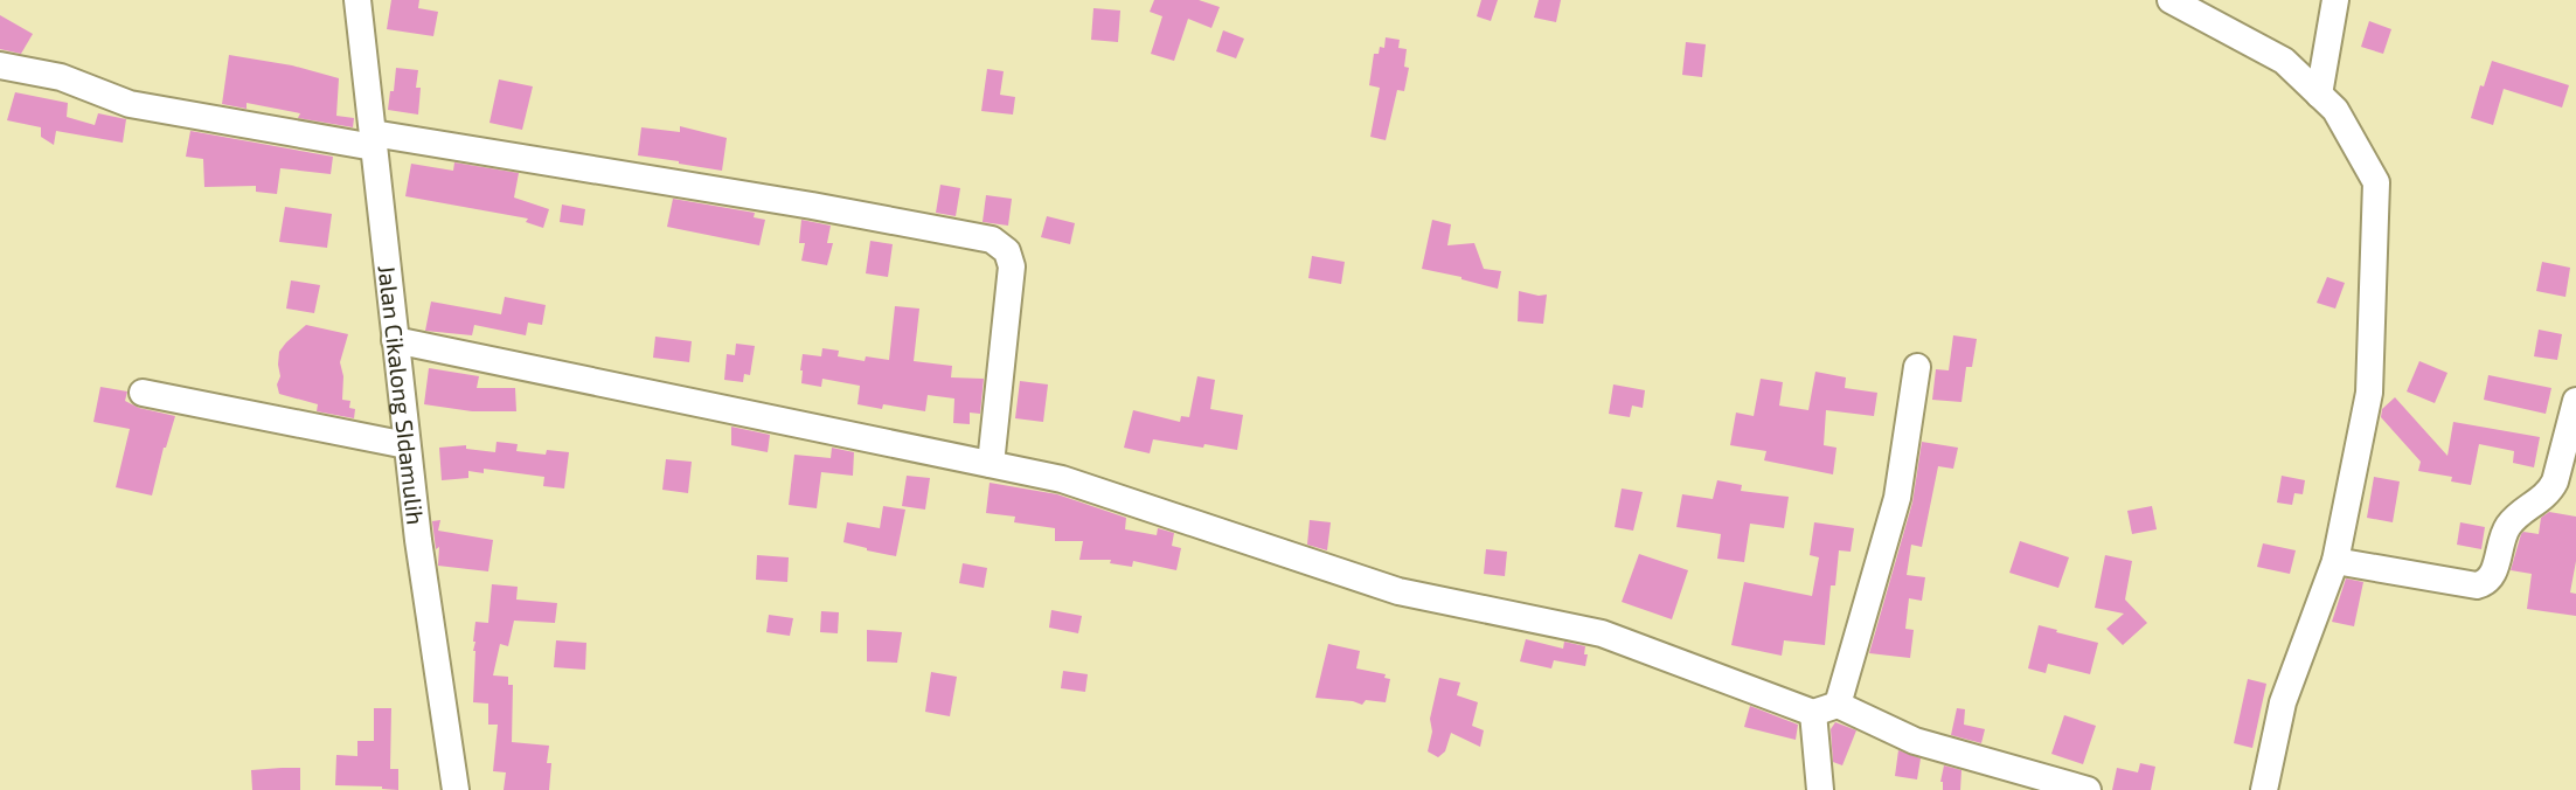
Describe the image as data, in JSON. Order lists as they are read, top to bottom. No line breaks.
{"streets":{"street":["Jalan Cikalong SIdamulih"]}}
